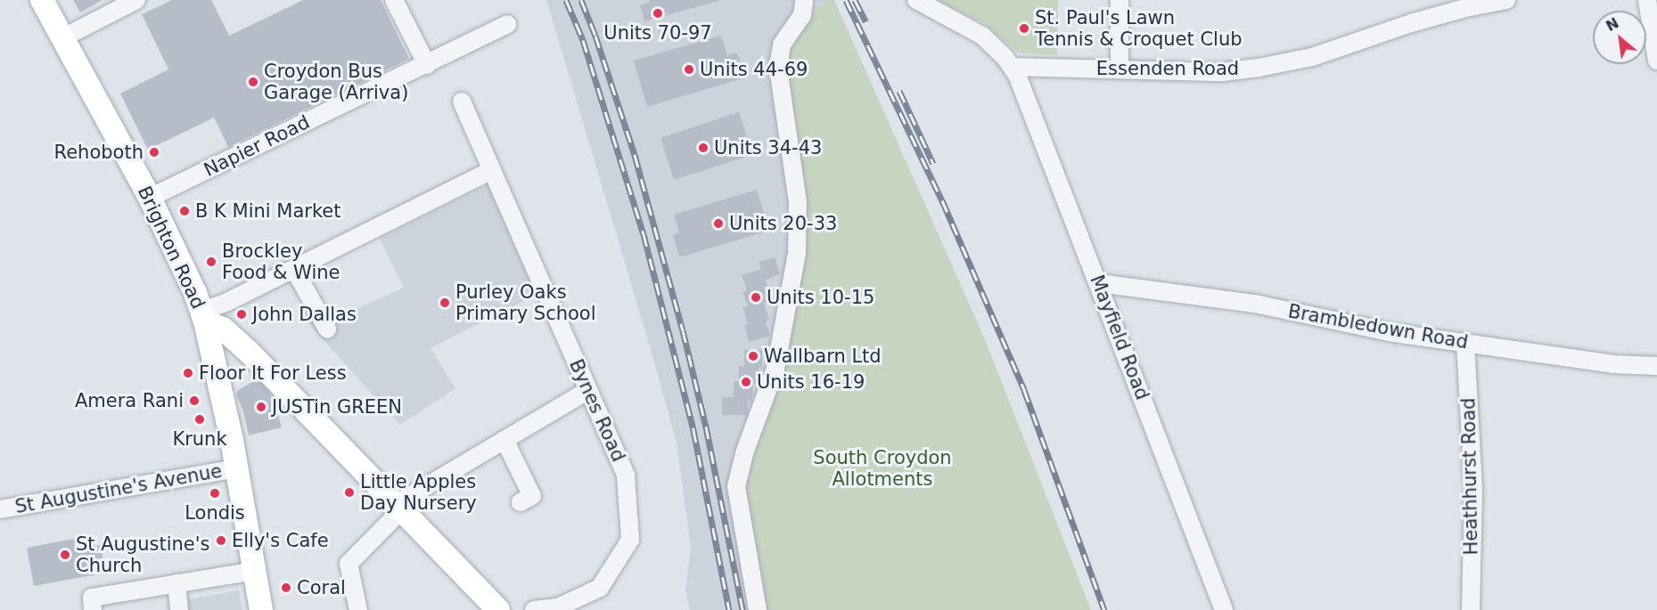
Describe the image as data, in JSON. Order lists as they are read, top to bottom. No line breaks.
{"streets":{"main road":["Brighton Road"],"street":["Essenden Road","Napier Road","Brambledown Road","Mayfield Road","Bynes Road","Heathhurst Road","St Augustine's Avenue"]},"crossings":[["Essenden Road","Mayfield Road"],["Napier Road","Brighton Road"],["Brighton Road","St Augustine's Avenue"],["Brambledown Road","Mayfield Road"],["Brambledown Road","Heathhurst Road"]],"parks":["South Croydon Allotments"],"places":["Units 70-97","St. Paul's Lawn Tennis & Croquet Club","Units 44-69","Croydon Bus Garage (Arriva)","Units 34-43","Rehoboth","B K Mini Market","Units 20-33","Brockley Food & Wine","Units 10-15","Purley Oaks Primary School","John Dallas","Wallbarn Ltd","Floor It For Less","Units 16-19","Amera Rani","JUSTin GREEN","Krunk","Little Apples Day Nursery","Londis","Elly's Cafe","St Augustine's Church","Coral"],"north":"top left"}
